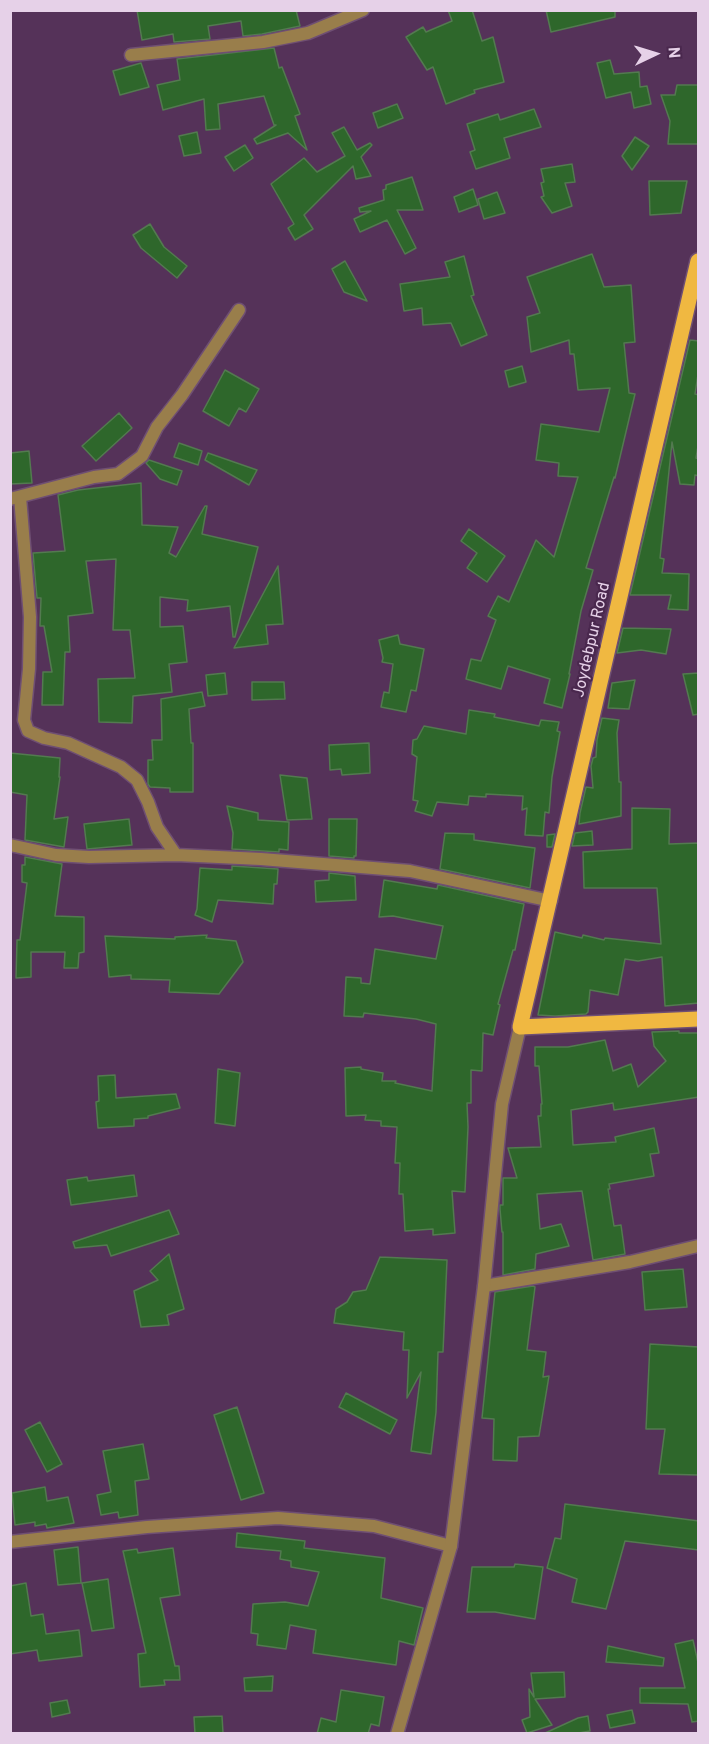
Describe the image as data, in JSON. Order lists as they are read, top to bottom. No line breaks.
{"streets":{"main road":["Joydebpur Road"]},"north":"right"}
